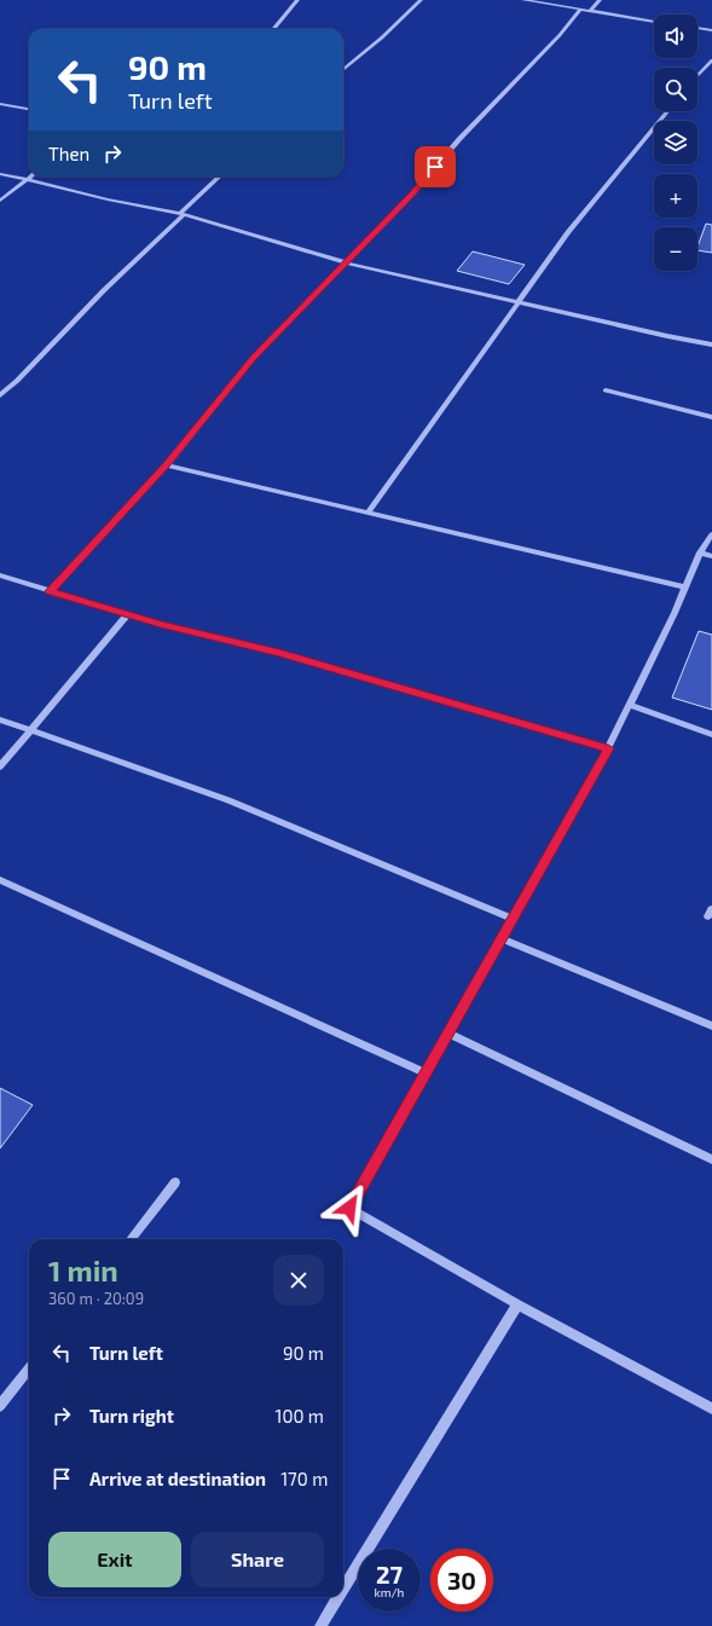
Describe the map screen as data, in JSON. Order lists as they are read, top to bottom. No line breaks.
{"page":{"map_buttons":["+","−"],"turn":["90 m","Turn left"],"then":"Then","heading":["1 min","360 m · 20:09"],"list":[{"name":"Turn left","value":"90 m"},{"name":"Turn right","value":"100 m"},{"name":"Arrive at destination","value":"170 m"}],"buttons":["Exit","Share"],"speed":"27 km/h","limit":"30"}}
